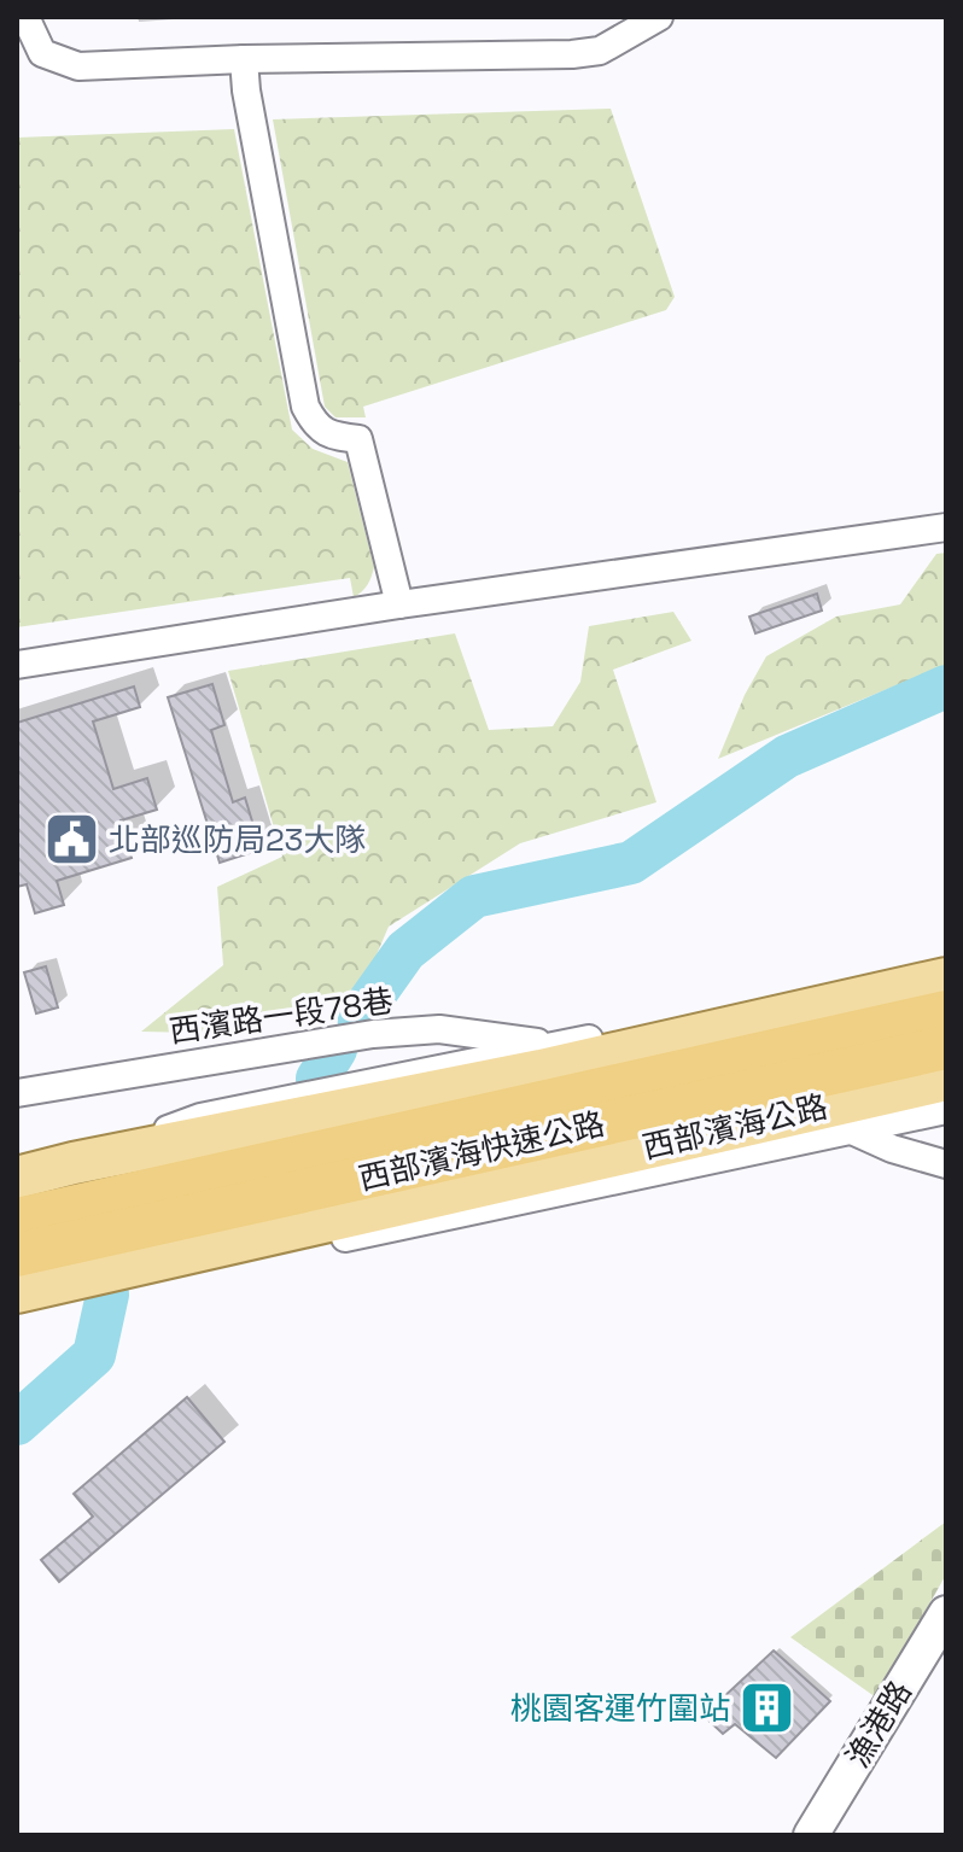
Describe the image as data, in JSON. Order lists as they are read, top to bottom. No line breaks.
{"streets":{"highway":["西部濱海快速公路"],"main road":["西部濱海公路"],"street":["西濱路一段78巷","漁港路"]},"places":{"public building":["北部巡防局23大隊"],"building":["桃園客運竹圍站"]}}
